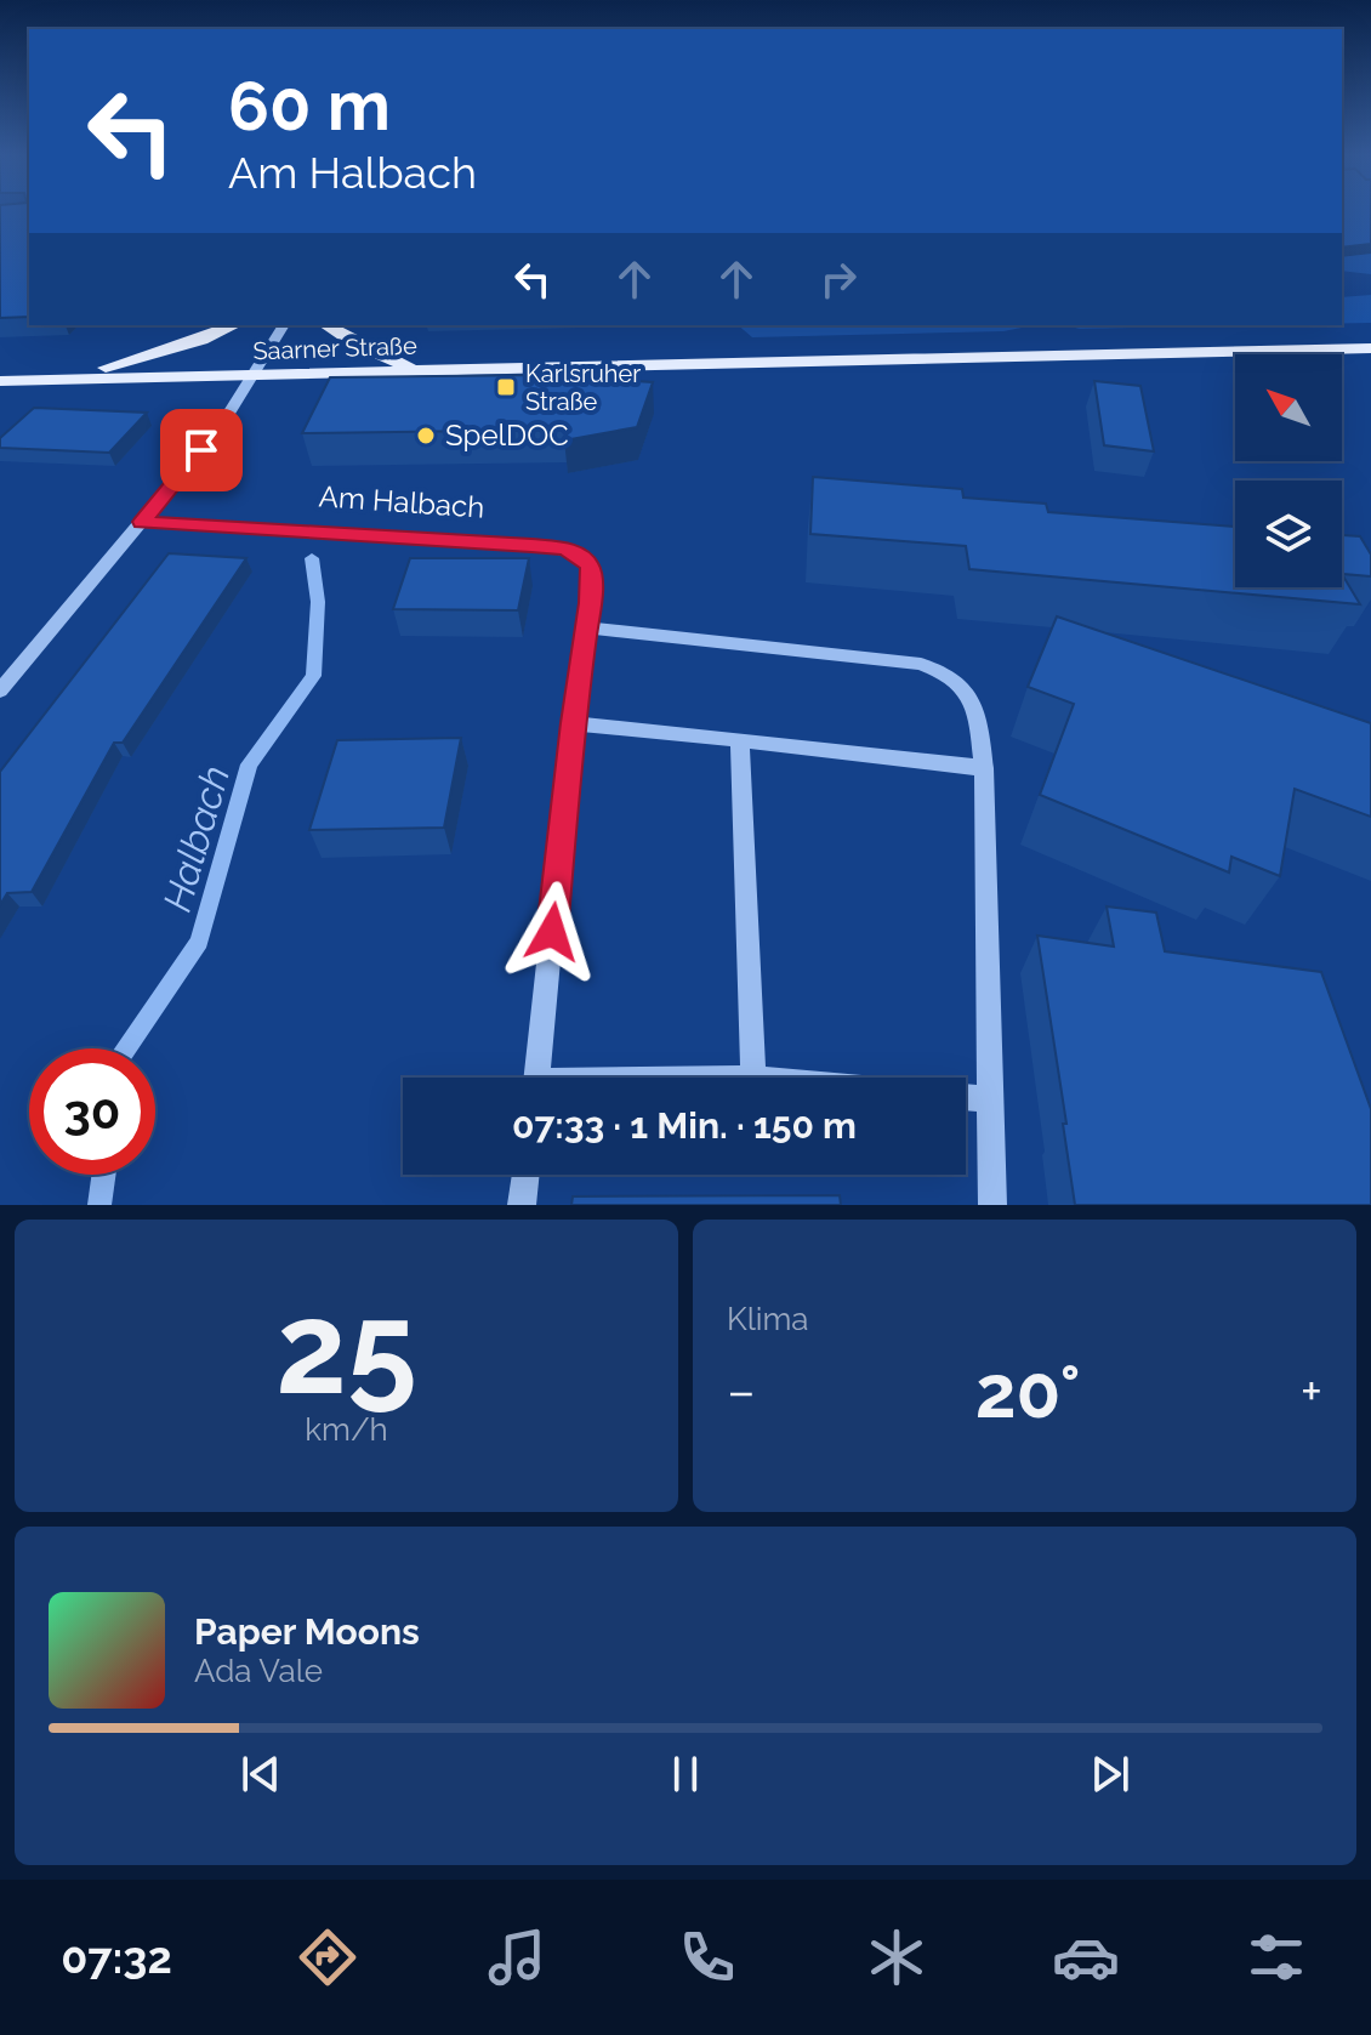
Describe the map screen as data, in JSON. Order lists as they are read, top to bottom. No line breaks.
{"streets":{"main road":["Saarner Straße"],"street":["Am Halbach"]},"water":["Halbach"],"places":{"transit":["Karlsruher Straße"],"other":["SpelDOC"]},"north":"top left","page":{"turn":["60 m","Am Halbach"],"limit":"30","trip":"07:33 · 1 Min. · 150 m","tile":[["25","km/h"],"Klima"],"heat":["−","20°","+"],"song":["Paper Moons","Ada Vale"],"tabs":"07:32"}}
